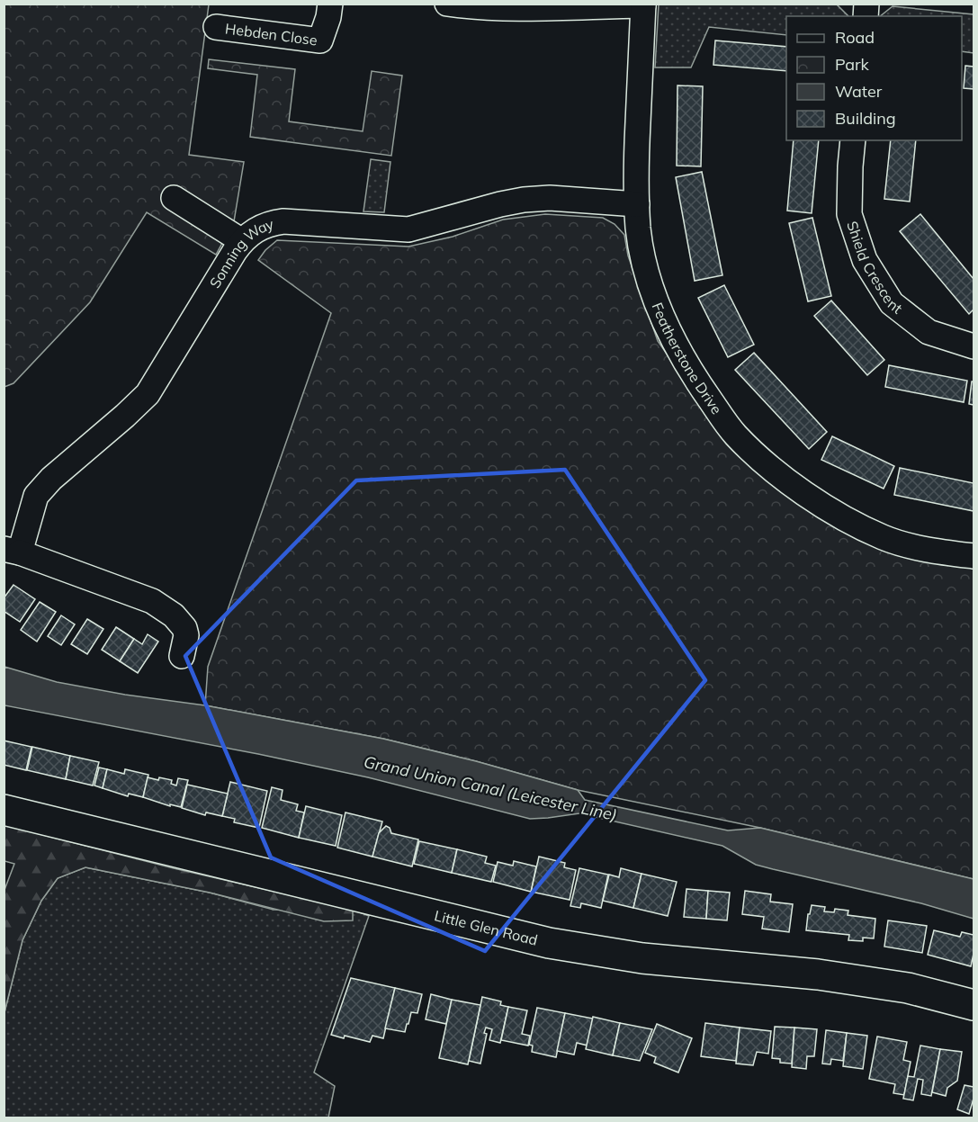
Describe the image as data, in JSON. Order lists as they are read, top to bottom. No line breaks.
{"streets":{"main road":["Little Glen Road"],"street":["Hebden Close","Sonning Way","Shield Crescent","Featherstone Drive"]},"crossings":[["Sonning Way","Featherstone Drive"]],"water":["Grand Union Canal (Leicester Line)"],"legend":["Road","Park","Water","Building"]}
